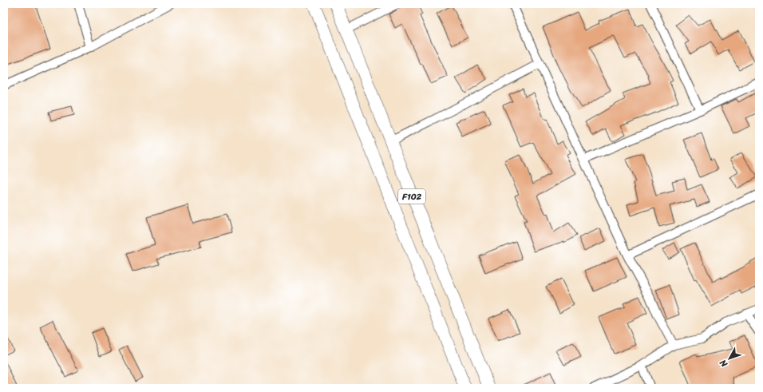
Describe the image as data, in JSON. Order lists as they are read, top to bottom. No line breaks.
{"streets":{"main road":["F102"]},"north":"bottom left"}
